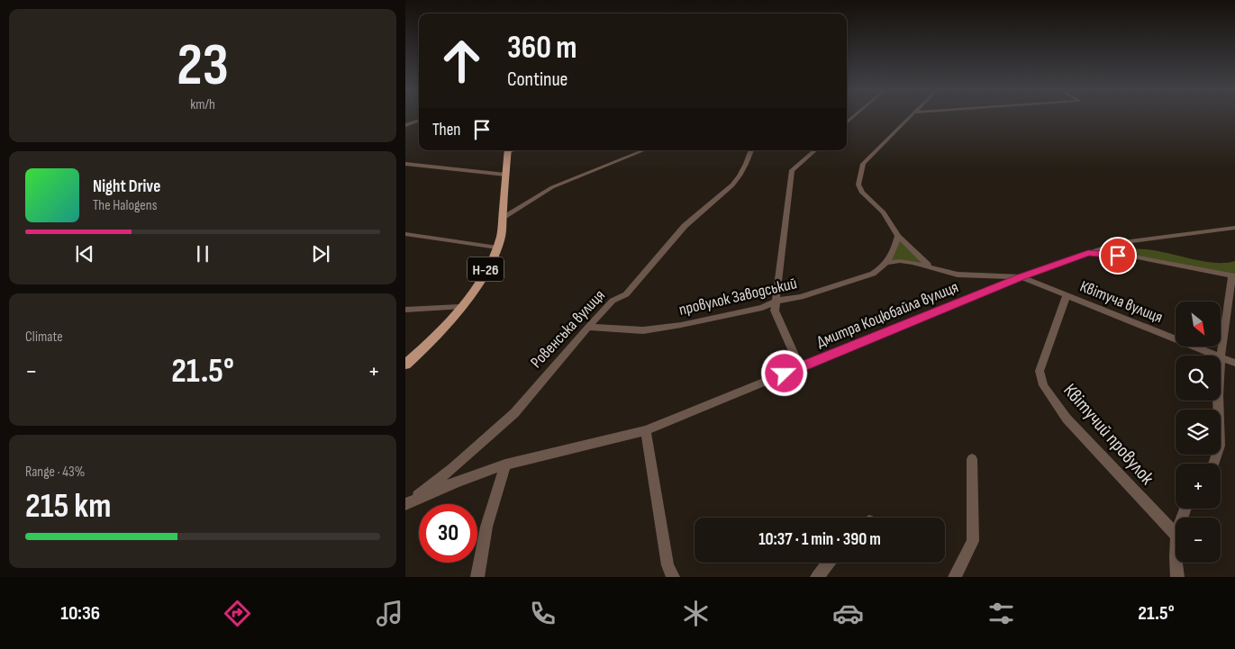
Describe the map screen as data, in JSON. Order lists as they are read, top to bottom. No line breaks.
{"streets":{"main road":["Н-26"],"street":["провулок Заводський","Квітуча вулиця","Дмитра Коцюбайла вулиця","Ровенська вулиця","Квітучий провулок"]},"crossings":[["провулок Заводський","Ровенська вулиця"],["Квітуча вулиця","Дмитра Коцюбайла вулиця"],["Квітуча вулиця","Квітучий провулок"],["Дмитра Коцюбайла вулиця","Ровенська вулиця"]],"north":"bottom right","page":{"tile":[["23","km/h"],"Climate",["Range · 43%","215 km"]],"turn":["360 m","Continue"],"then":"Then","song":["Night Drive","The Halogens"],"map_buttons":["+","−"],"heat":["−","21.5°","+"],"limit":"30","trip":"10:37 · 1 min · 390 m","tabs":["10:36","21.5°"]}}
